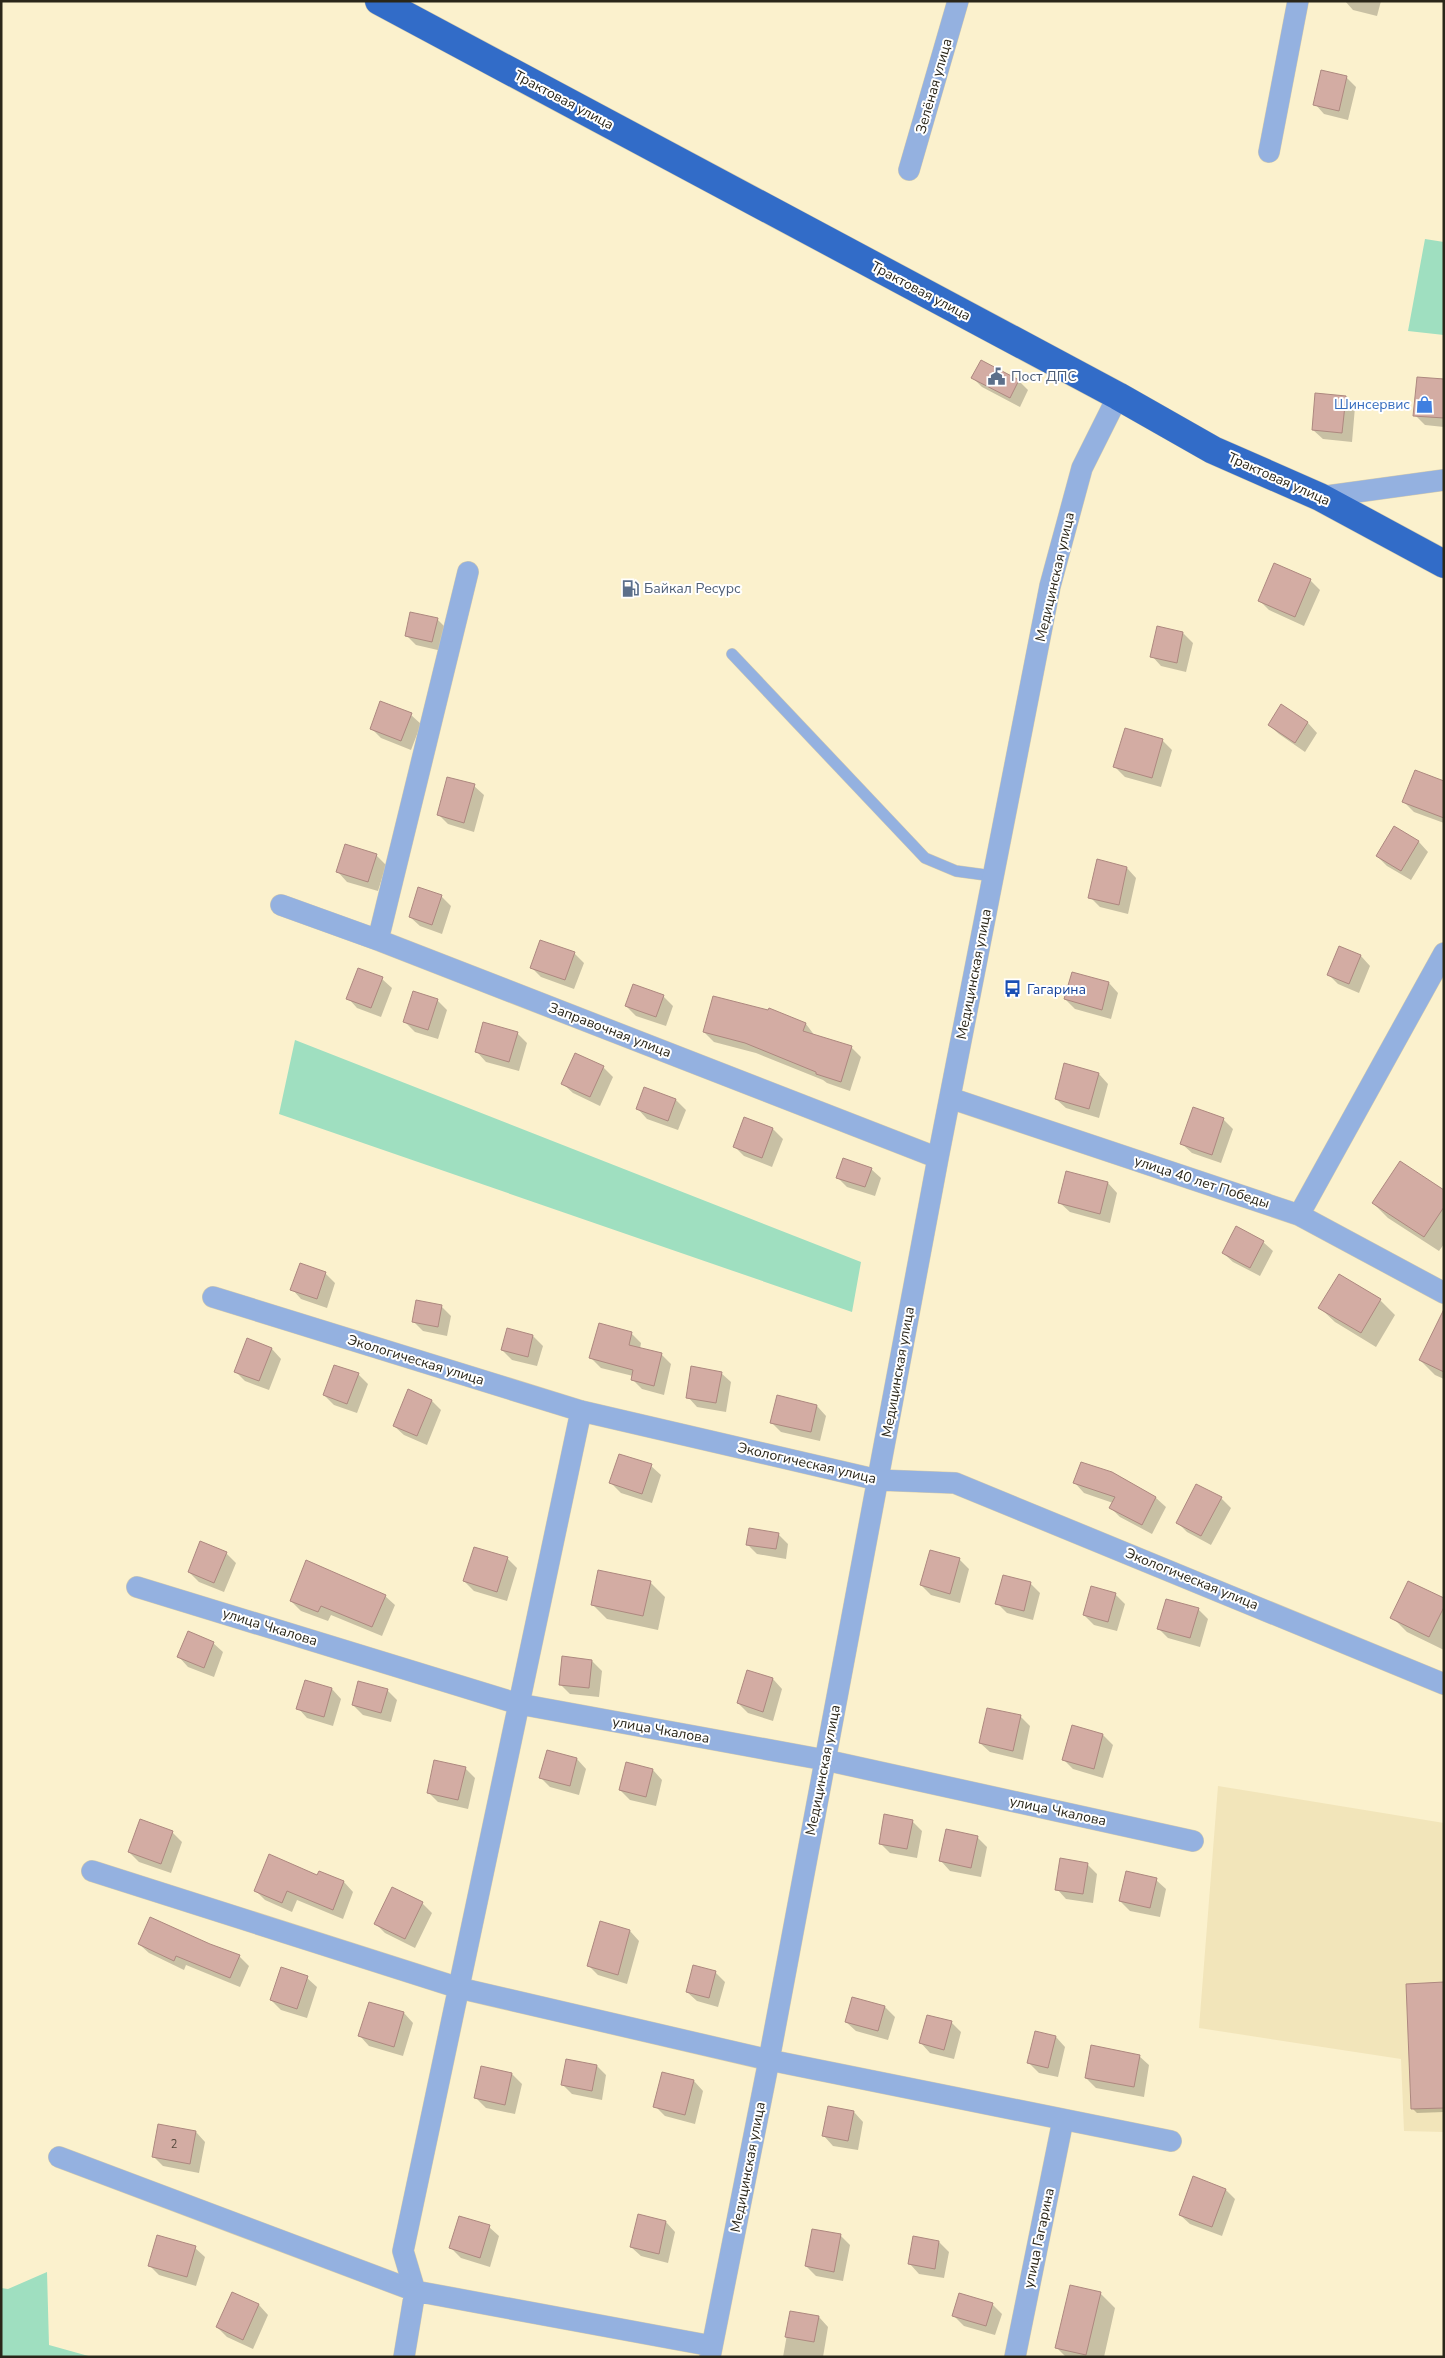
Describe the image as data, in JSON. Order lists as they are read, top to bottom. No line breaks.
{"streets":{"highway":["Трактовая улица"],"street":["Зелёная улица","Медицинская улица","Заправочная улица","улица 40 лет Победы","Экологическая улица","улица Чкалова","улица Гагарина"]},"crossings":[["Трактовая улица","Медицинская улица"],["Медицинская улица","Заправочная улица"],["Медицинская улица","улица 40 лет Победы"],["Медицинская улица","Экологическая улица"],["Медицинская улица","улица Чкалова"]],"places":{"public building":["Пост ДПС"],"shop":["Шинсервис"],"fuel station":["Байкал Ресурс"],"bus stop":["Гагарина"]},"house_numbers":["2"]}
